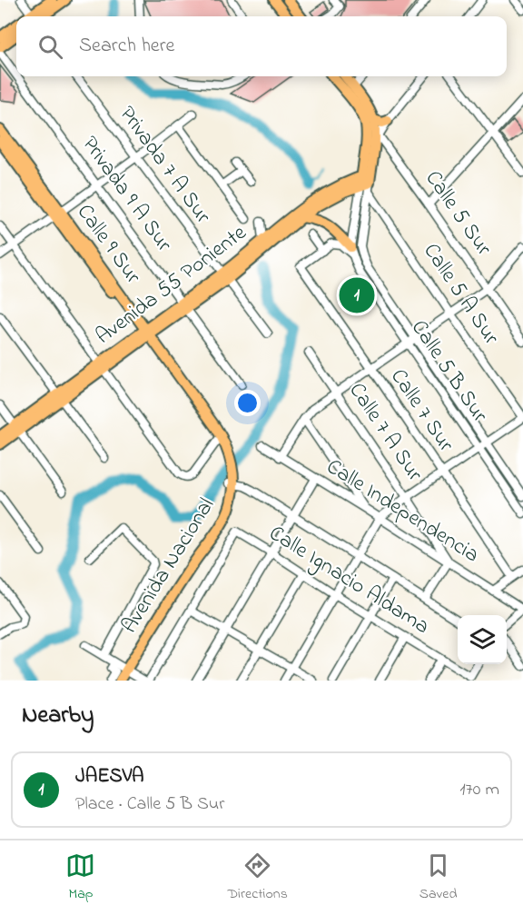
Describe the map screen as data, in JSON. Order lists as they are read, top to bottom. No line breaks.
{"streets":{"main road":["Calle 5 Sur","Calle 9 Sur","Avenida 55 Poniente","Avenida Nacional"],"street":["Privada 7 A Sur","Privada 9 A Sur","Calle 5 A Sur","Calle 5 B Sur","Calle 7 Sur","Calle 7 A Sur","Calle Independencia","Calle Ignacio Aldama"]},"crossings":[["Privada 7 A Sur","Avenida 55 Poniente"],["Privada 9 A Sur","Avenida 55 Poniente"],["Calle 9 Sur","Avenida 55 Poniente"],["Calle 9 Sur","Avenida Nacional"],["Avenida 55 Poniente","Calle 5 A Sur"],["Calle 7 A Sur","Calle Independencia"]],"page":{"search":"Search here","pins":"1","heading":"Nearby","list":[{"mark":"1","name":"JAESVA","note":"Place · Calle 5 B Sur","value":"170 m"}],"nav":["Map","Directions","Saved"]}}
